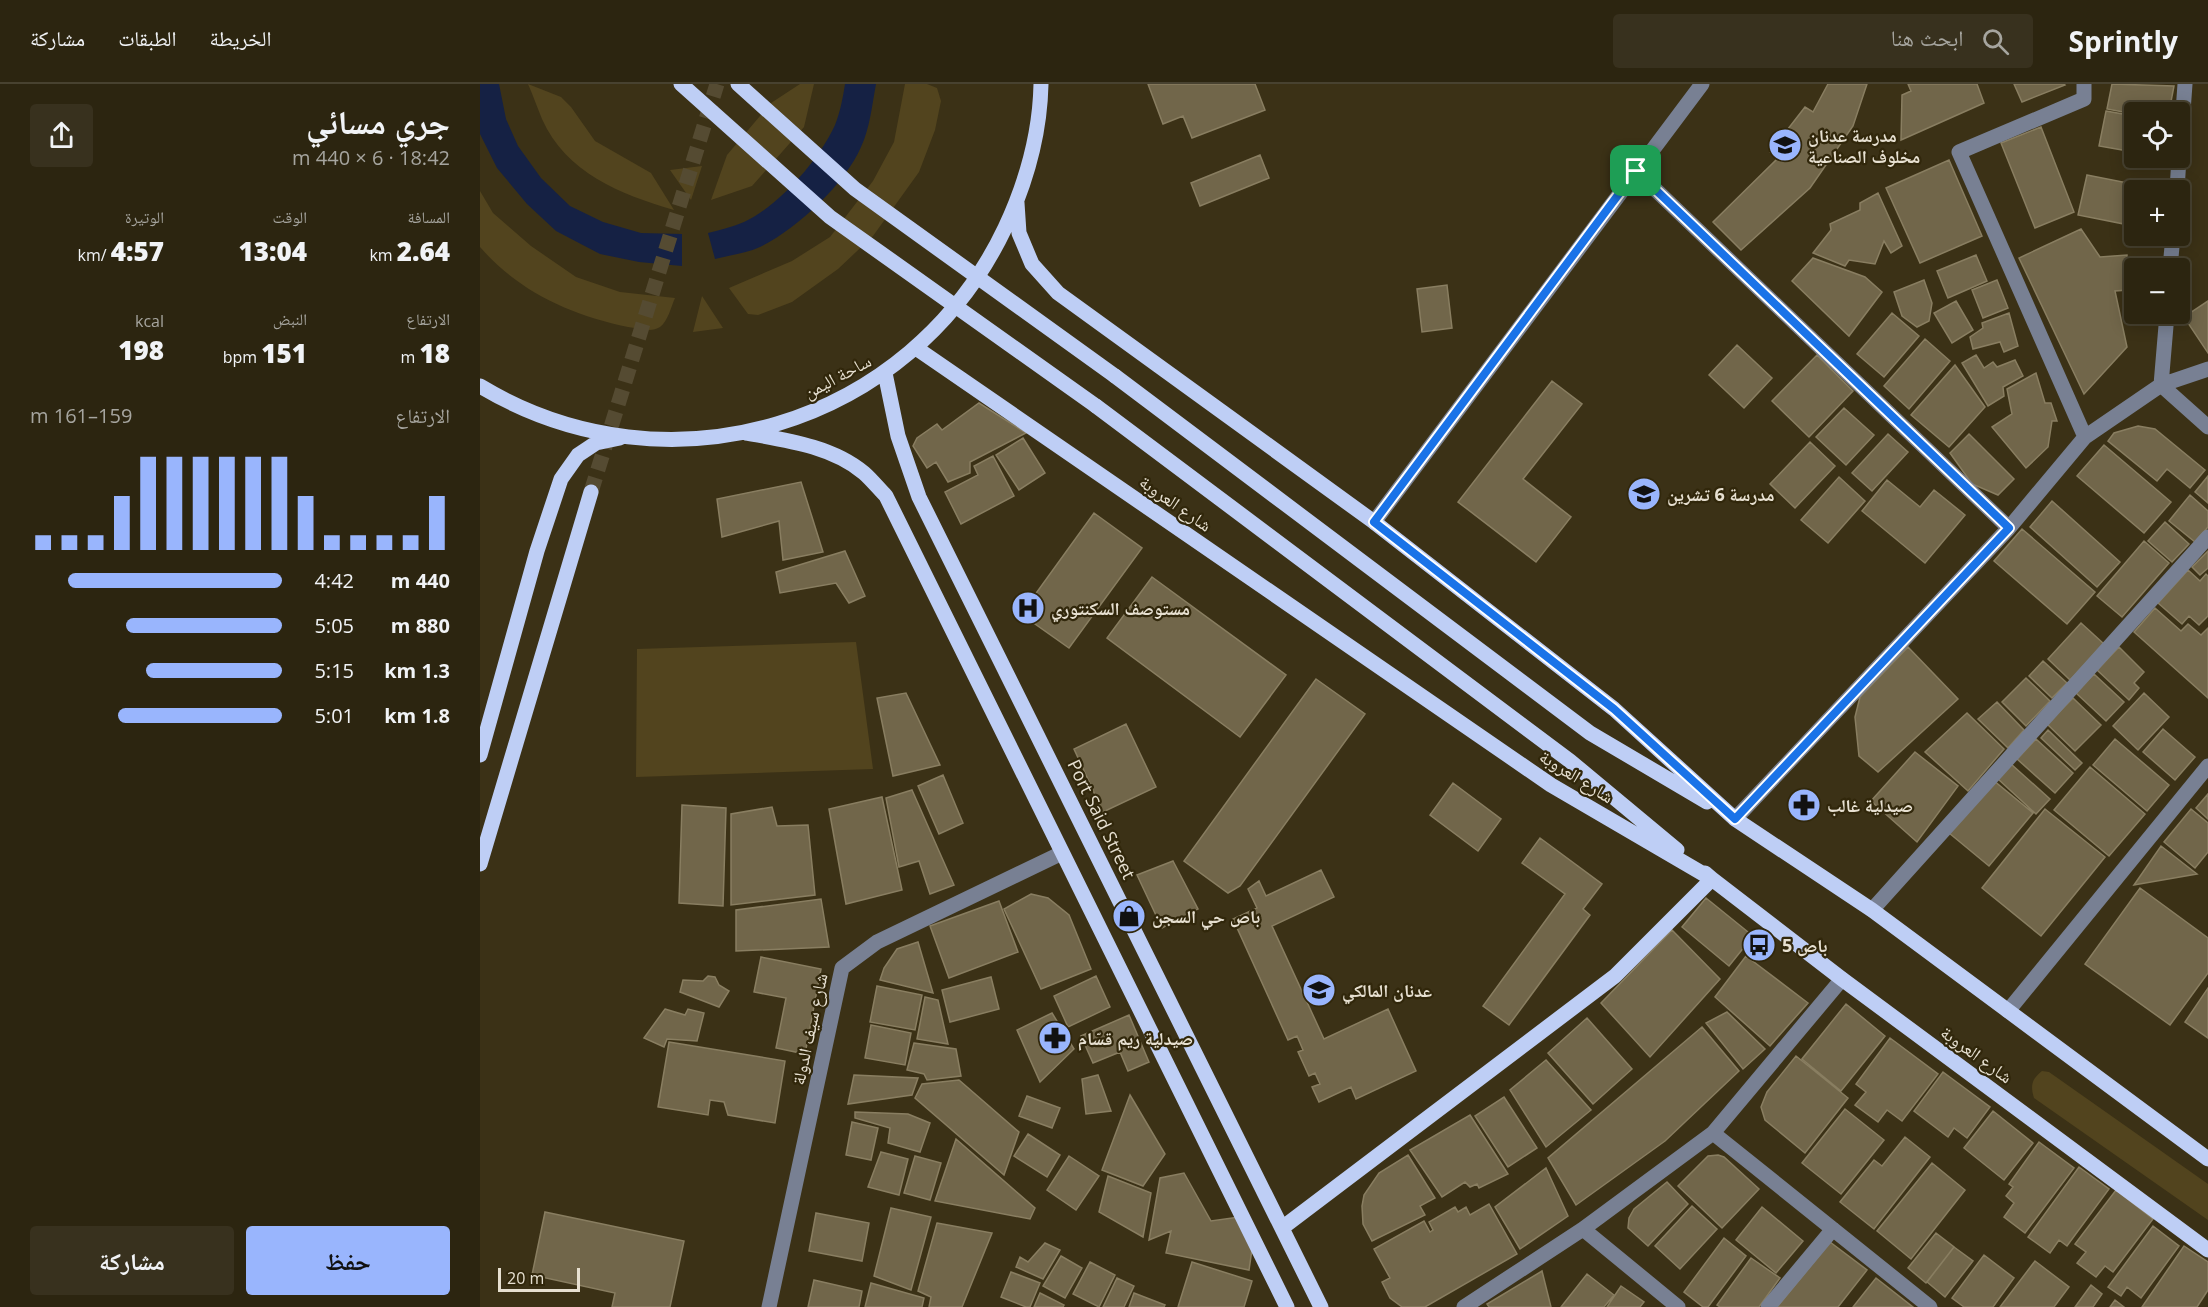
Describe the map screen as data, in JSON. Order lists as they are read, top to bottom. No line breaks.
{"streets":{"main road":["ساحة اليمن","شارع العروبة","Port Said Street"],"street":["شارع سيف الدولة"]},"crossings":[["ساحة اليمن","شارع العروبة"],["ساحة اليمن","Port Said Street"]],"places":{"school or university":["مدرسة عدنان مخلوف الصناعية","مدرسة 6 تشرين","عدنان المالكي"],"hospital":["مستوصف السكنتوري"],"pharmacy":["صيدلية غالب","صيدلية ريم قسّام"],"shop":["باص حي السجن"],"bus stop":["باص 5"]},"scale_bar":"20 m","page":{"header":"Sprintly","search":"ابحث هنا","nav":["الخريطة","الطبقات","مشاركة"],"heading":["جري مسائي","18:42 · 6 × 440 m"],"map_buttons":["+","−"],"stats":[["المسافة","2.64 km"],["الوقت","13:04"],["الوتيرة","4:57 /km"],["الارتفاع","18 m"],["النبض","151 bpm"],["kcal","198"]],"chart":["الارتفاع","159–161 m"],"list":[{"name":"440 m","note":"4:42"},{"name":"880 m","note":"5:05"},{"name":"1.3 km","note":"5:15"},{"name":"1.8 km","note":"5:01"}],"buttons":["حفظ","مشاركة"],"scale":"20 m"}}
